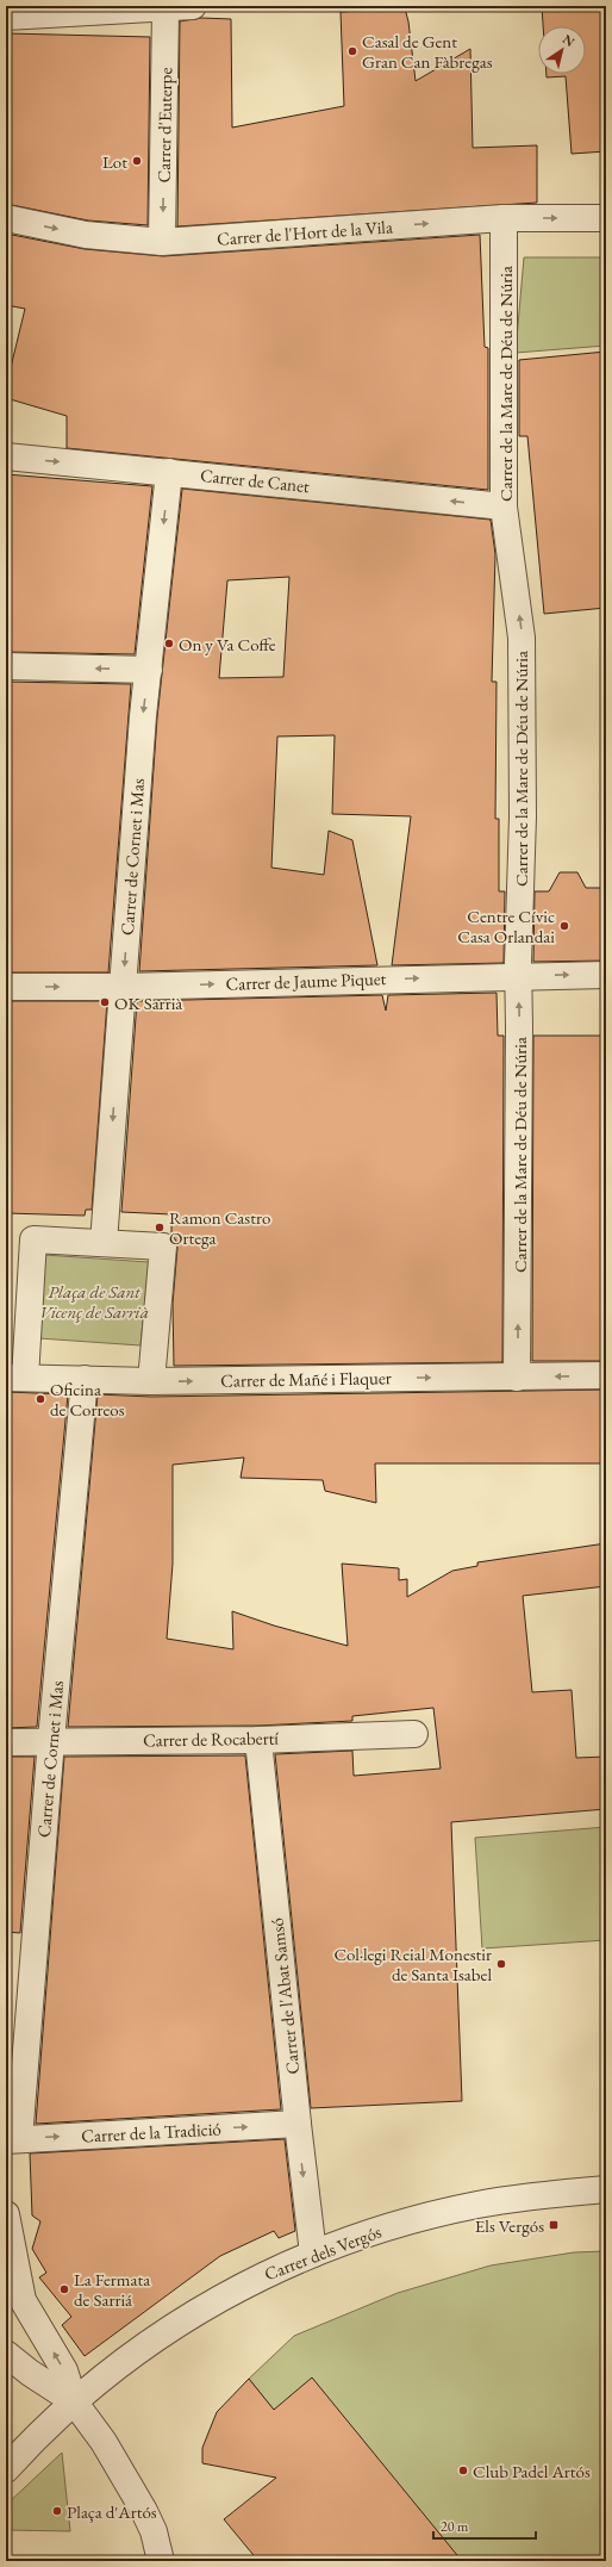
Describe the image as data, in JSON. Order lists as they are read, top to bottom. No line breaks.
{"streets":{"street":["Carrer d'Euterpe","Carrer de l'Hort de la Vila","Carrer de la Mare de Déu de Núria","Carrer de Canet","Carrer de Cornet i Mas","Carrer de Jaume Piquet","Carrer de Mañé i Flaquer","Carrer de Rocabertí","Carrer de l'Abat Samsó","Carrer de la Tradició","Carrer dels Vergós"]},"crossings":[["Carrer d'Euterpe","Carrer de l'Hort de la Vila"],["Carrer de l'Hort de la Vila","Carrer de la Mare de Déu de Núria"],["Carrer de la Mare de Déu de Núria","Carrer de Canet"],["Carrer de la Mare de Déu de Núria","Carrer de Jaume Piquet"],["Carrer de la Mare de Déu de Núria","Carrer de Mañé i Flaquer"],["Carrer de Canet","Carrer de Cornet i Mas"],["Carrer de Cornet i Mas","Carrer de Jaume Piquet"],["Carrer de Cornet i Mas","Carrer de Mañé i Flaquer"],["Carrer de Cornet i Mas","Carrer de Rocabertí"],["Carrer de Cornet i Mas","Carrer de la Tradició"],["Carrer de Rocabertí","Carrer de l'Abat Samsó"],["Carrer de l'Abat Samsó","Carrer de la Tradició"],["Carrer de l'Abat Samsó","Carrer dels Vergós"]],"one_way":["Carrer d'Euterpe","Carrer de l'Hort de la Vila","Carrer de la Mare de Déu de Núria","Carrer de Cornet i Mas","Carrer de Jaume Piquet","Carrer de la Tradició"],"parks":["Plaça de Sant Vicenç de Sarrià"],"places":{"other":["Casal de Gent Gran Can Fàbregas","Lot","On y Va Coffe","Centre Cívic Casa Orlandai","OK Sarrià","Ramon Castro Ortega","Oficina de Correos","Col·legi Reial Monestir de Santa Isabel","La Fermata de Sarriá","Club Padel Artós","Plaça d'Artós"],"transit":["Els Vergós"]},"scale_bar":"20 m","north":"top right"}
